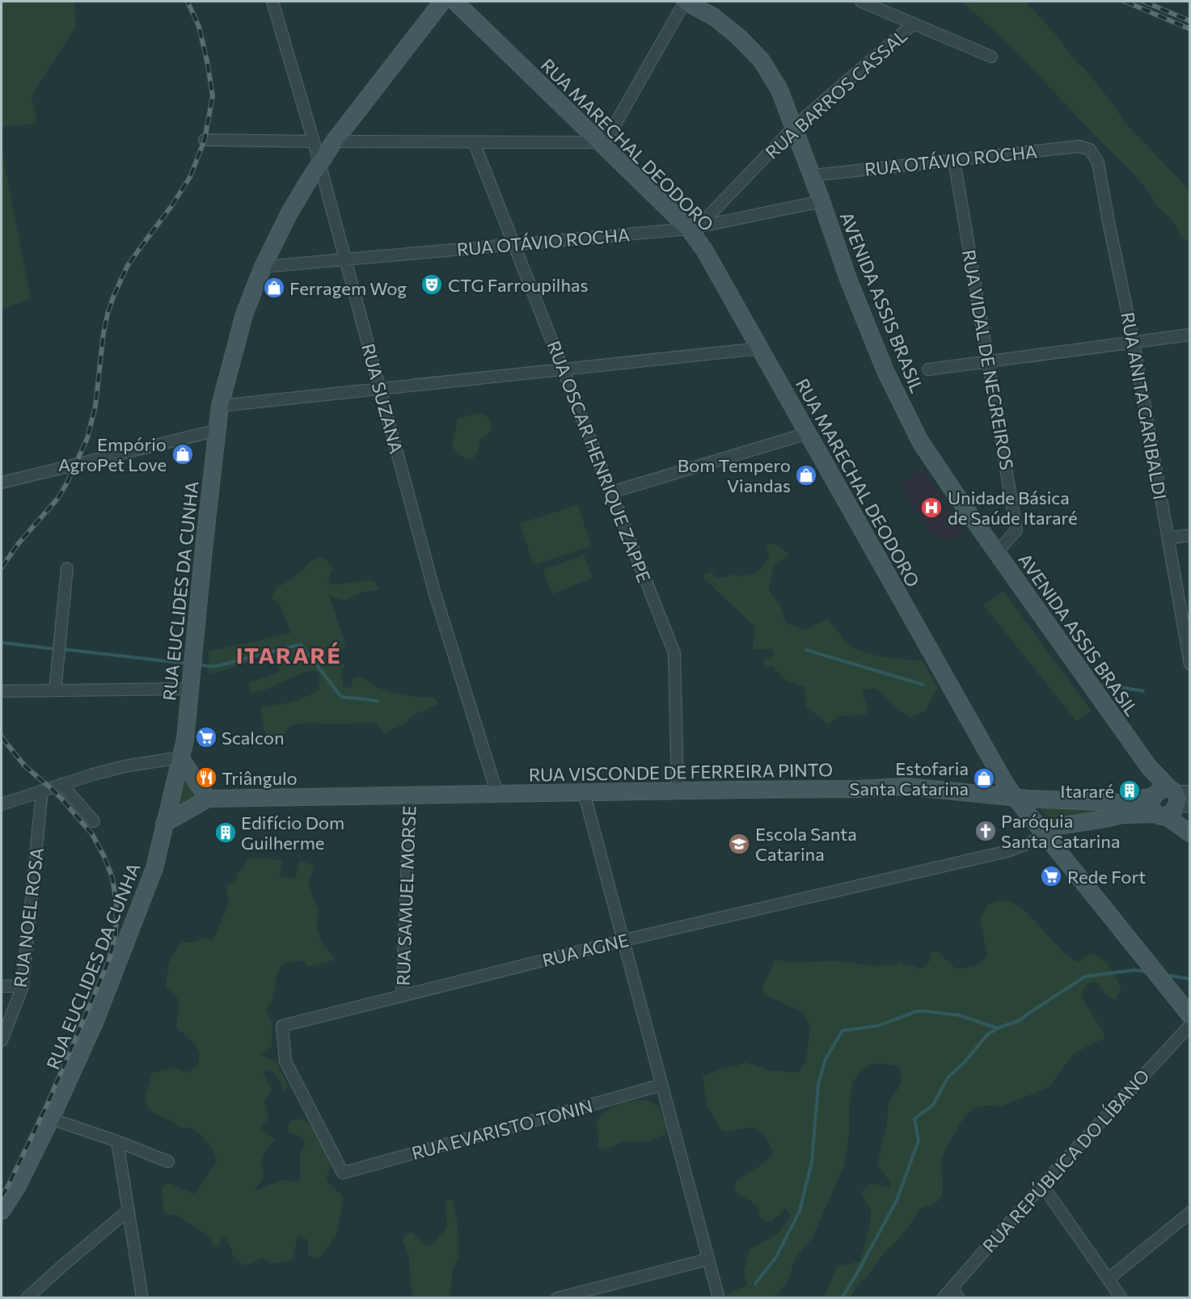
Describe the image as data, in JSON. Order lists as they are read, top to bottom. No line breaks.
{"streets":{"street":["RUA BARROS CASSAL","RUA MARECHAL DEODORO","RUA OTÁVIO ROCHA","AVENIDA ASSIS BRASIL","RUA VIDAL DE NEGREIROS","RUA SUZANA","RUA ANITA GARIBALDI","RUA OSCAR HENRIQUE ZAPPE","RUA EUCLIDES DA CUNHA","RUA VISCONDE DE FERREIRA PINTO","RUA SAMUEL MORSE","RUA NOEL ROSA","RUA AGNE","RUA EVARISTO TONIN","RUA REPÚBLICA DO LÍBANO"]},"crossings":[["RUA BARROS CASSAL","RUA MARECHAL DEODORO"],["RUA BARROS CASSAL","RUA OTÁVIO ROCHA"],["RUA BARROS CASSAL","AVENIDA ASSIS BRASIL"],["RUA MARECHAL DEODORO","RUA OTÁVIO ROCHA"],["RUA MARECHAL DEODORO","RUA VISCONDE DE FERREIRA PINTO"],["RUA MARECHAL DEODORO","RUA AGNE"],["RUA OTÁVIO ROCHA","AVENIDA ASSIS BRASIL"],["RUA OTÁVIO ROCHA","RUA VIDAL DE NEGREIROS"],["RUA OTÁVIO ROCHA","RUA SUZANA"],["RUA OTÁVIO ROCHA","RUA ANITA GARIBALDI"],["RUA OTÁVIO ROCHA","RUA OSCAR HENRIQUE ZAPPE"],["RUA OTÁVIO ROCHA","RUA EUCLIDES DA CUNHA"],["AVENIDA ASSIS BRASIL","RUA VIDAL DE NEGREIROS"],["AVENIDA ASSIS BRASIL","RUA VISCONDE DE FERREIRA PINTO"],["RUA SUZANA","RUA EUCLIDES DA CUNHA"],["RUA SUZANA","RUA VISCONDE DE FERREIRA PINTO"],["RUA OSCAR HENRIQUE ZAPPE","RUA VISCONDE DE FERREIRA PINTO"],["RUA EUCLIDES DA CUNHA","RUA VISCONDE DE FERREIRA PINTO"],["RUA VISCONDE DE FERREIRA PINTO","RUA SAMUEL MORSE"],["RUA SAMUEL MORSE","RUA AGNE"],["RUA AGNE","RUA EVARISTO TONIN"]],"districts":["ITARARÉ"],"places":{"theatre":["CTG Farroupilhas"],"shop":["Ferragem Wog","Empório AgroPet Love","Bom Tempero Viandas","Estofaria Santa Catarina"],"hospital":["Unidade Básica de Saúde Itararé"],"supermarket":["Scalcon","Rede Fort"],"restaurant":["Triângulo"],"building":["Itararé","Edifício Dom Guilherme"],"church":["Paróquia Santa Catarina"],"school or university":["Escola Santa Catarina"]}}
